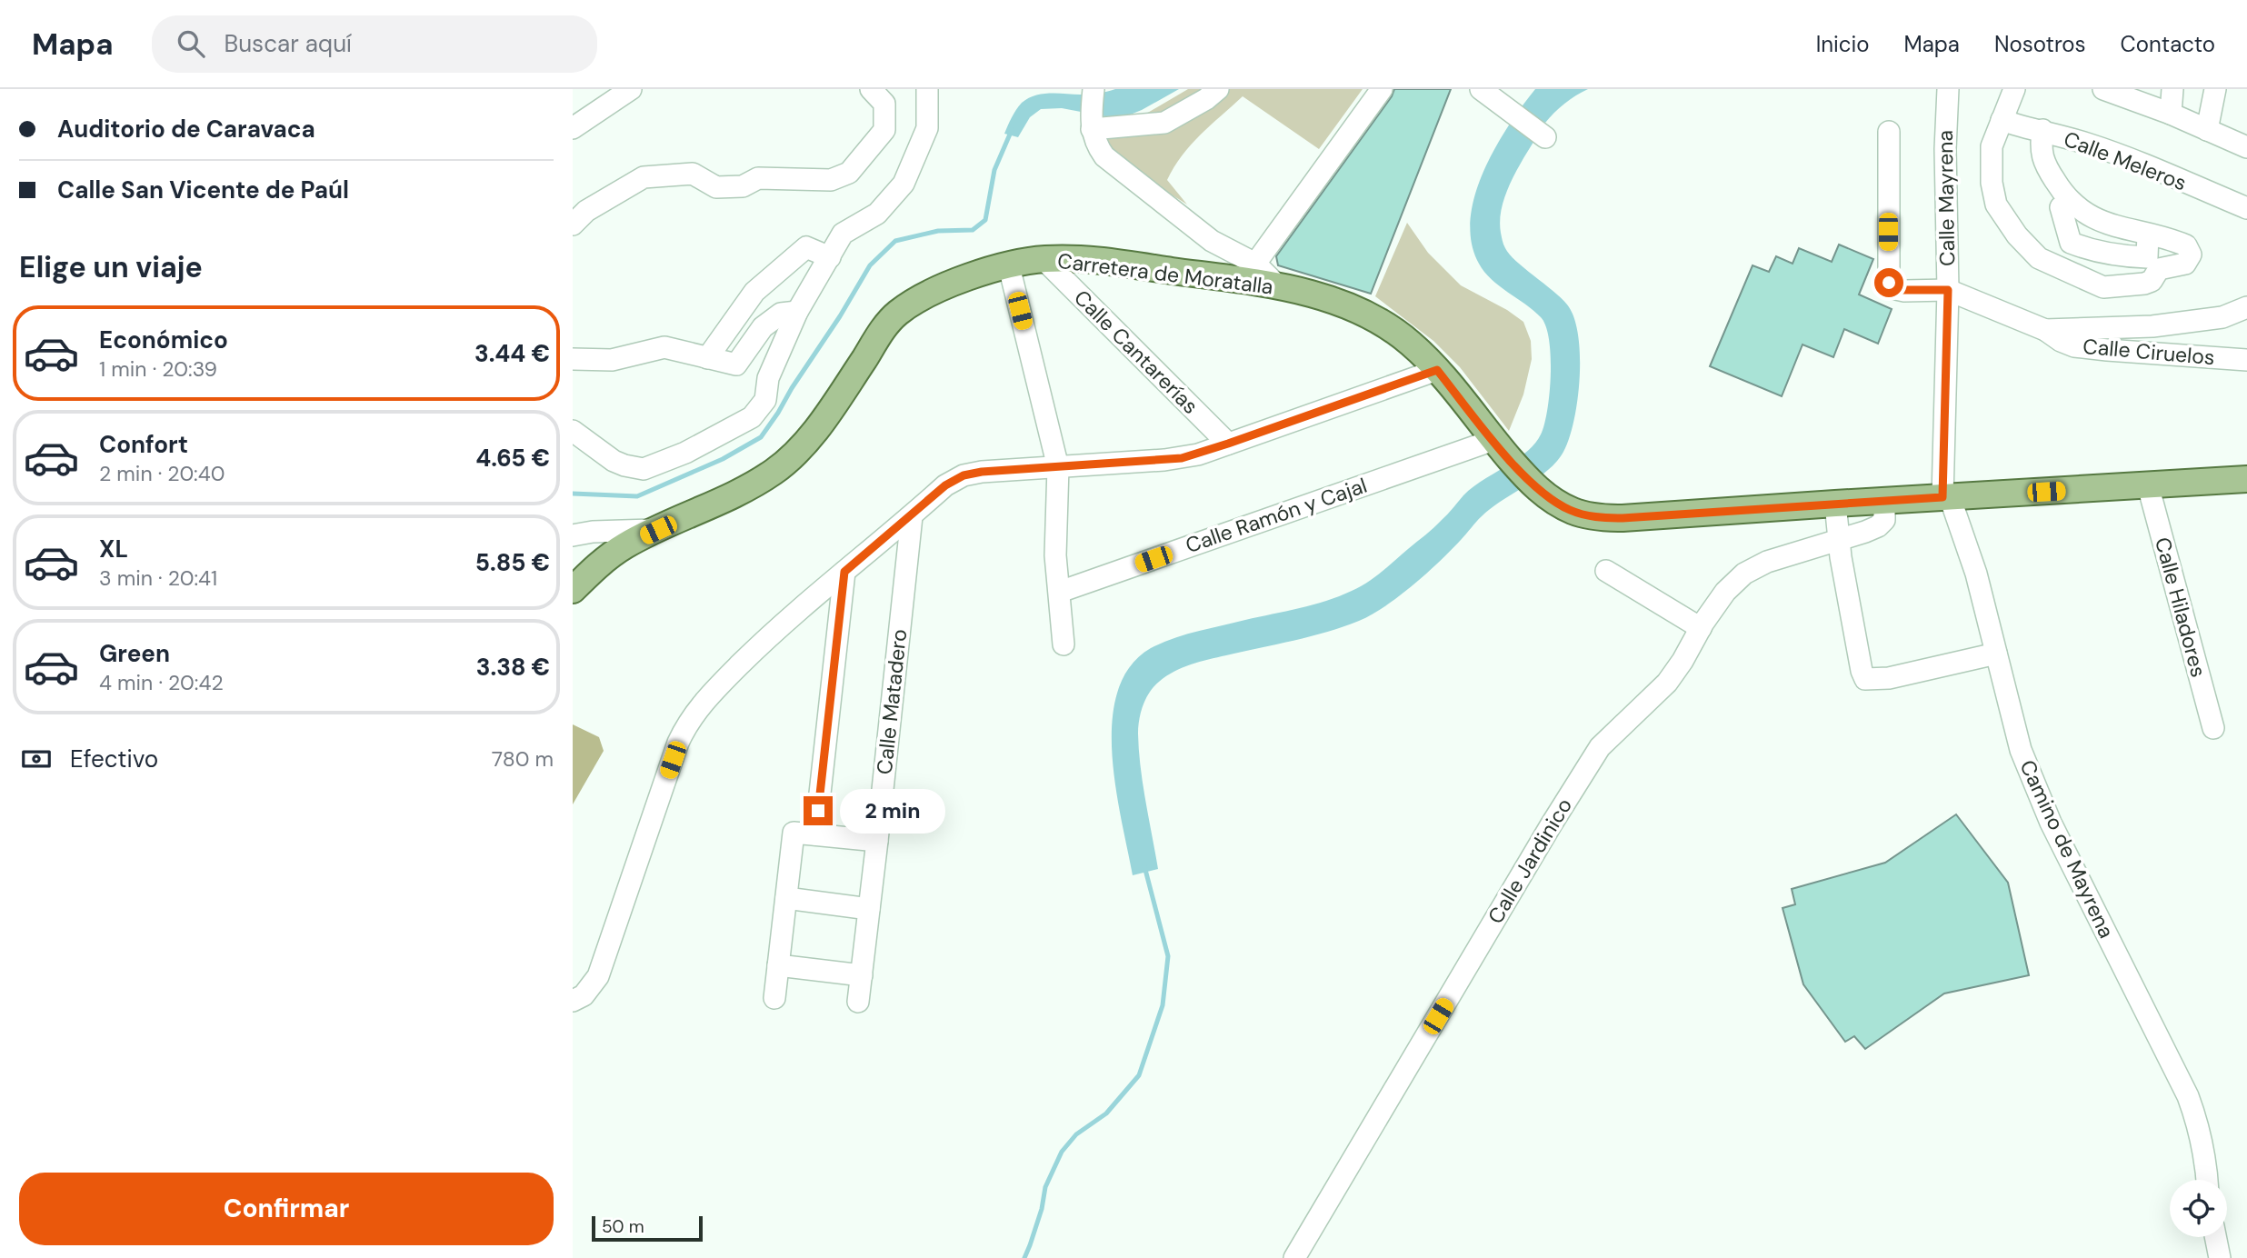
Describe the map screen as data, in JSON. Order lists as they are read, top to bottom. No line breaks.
{"streets":{"main road":["Carretera de Moratalla"],"street":["Calle Meleros","Calle Mayrena","Calle Cantarerías","Calle Ciruelos","Calle Ramón y Cajal","Calle Hiladores","Calle Matadero","Camino de Mayrena","Calle Jardinico"]},"crossings":[["Calle Mayrena","Carretera de Moratalla"],["Calle Mayrena","Calle Ciruelos"],["Calle Mayrena","Camino de Mayrena"],["Carretera de Moratalla","Calle Cantarerías"],["Carretera de Moratalla","Calle Ramón y Cajal"],["Carretera de Moratalla","Calle Hiladores"],["Carretera de Moratalla","Camino de Mayrena"],["Carretera de Moratalla","Calle Jardinico"]],"scale_bar":"50 m","page":{"header":"Mapa","search":"Buscar aquí","nav":["Inicio","Mapa","Nosotros","Contacto"],"banner":["Auditorio de Caravaca","Calle San Vicente de Paúl"],"heading":"Elige un viaje","list":[{"name":"Económico","note":"1 min · 20:39","value":"3.44 €"},{"name":"Confort","note":"2 min · 20:40","value":"4.65 €"},{"name":"XL","note":"3 min · 20:41","value":"5.85 €"},{"name":"Green","note":"4 min · 20:42","value":"3.38 €"}],"pay":["Efectivo","780 m"],"bubble":"2 min","buttons":"Confirmar","scale":"50 m"}}
